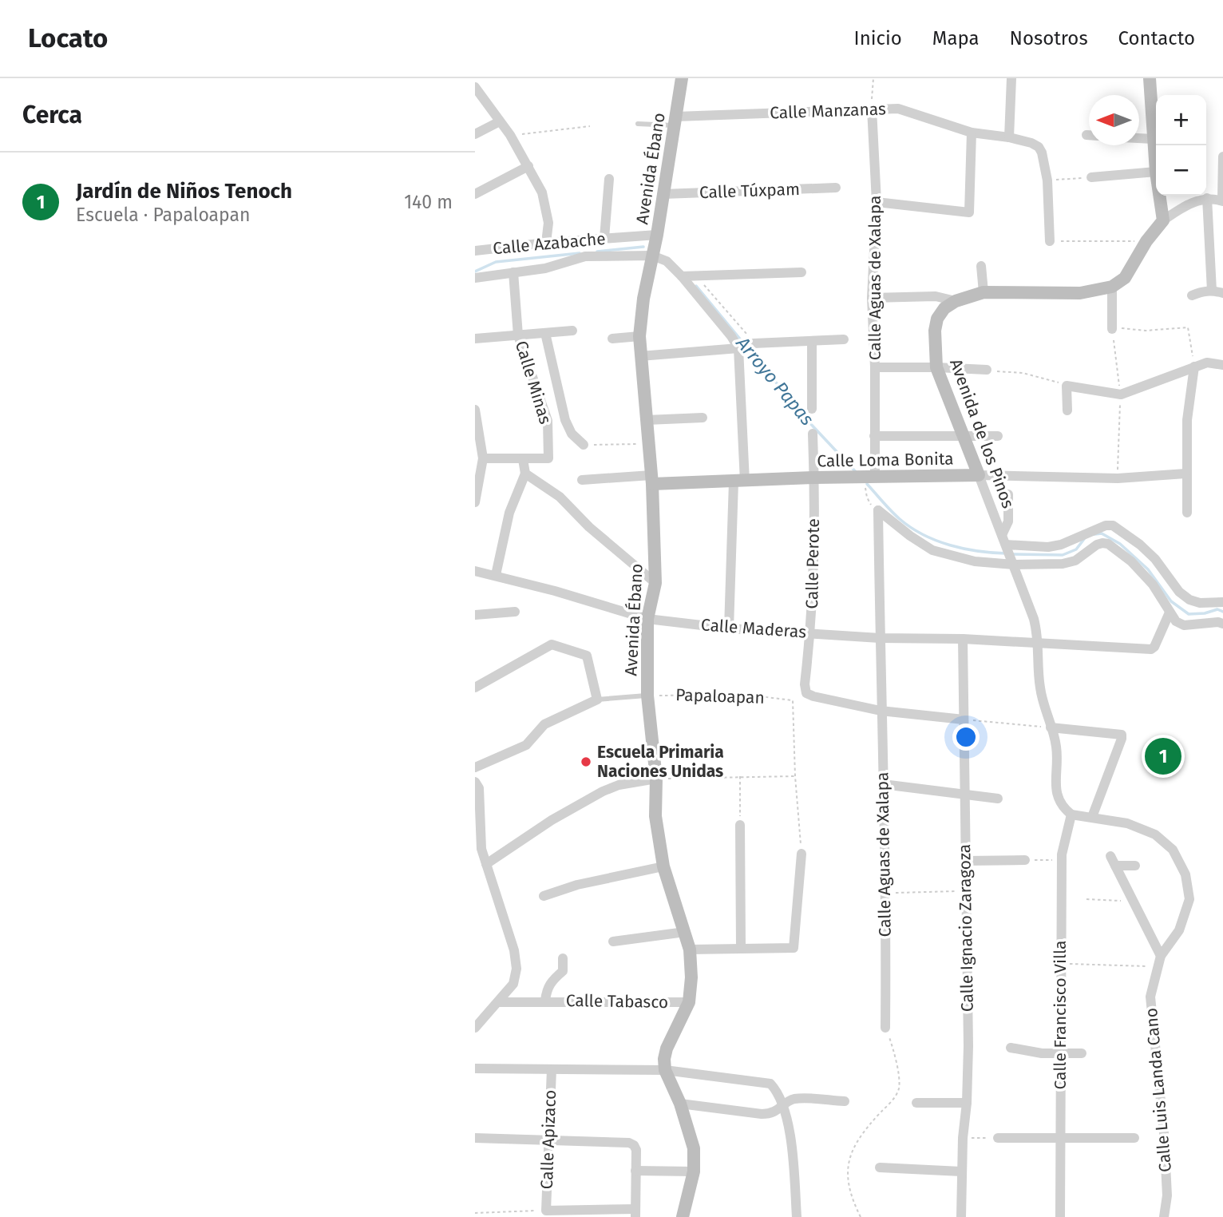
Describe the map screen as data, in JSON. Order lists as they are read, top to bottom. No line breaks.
{"streets":{"main road":["Avenida Ébano","Avenida de los Pinos","Calle Loma Bonita"],"street":["Calle Manzanas","Calle Túxpam","Calle Azabache","Calle Aguas de Xalapa","Calle Minas","Calle Perote","Calle Maderas","Calle Ignacio Zaragoza","Calle Tabasco","Calle Francisco Villa","Calle Luis Landa Cano","Calle Apizaco"],"path":["Papaloapan"]},"crossings":[["Calle Manzanas","Avenida Ébano"],["Calle Manzanas","Calle Aguas de Xalapa"],["Avenida Ébano","Calle Túxpam"],["Avenida Ébano","Calle Azabache"],["Avenida Ébano","Calle Loma Bonita"],["Avenida Ébano","Calle Maderas"],["Avenida Ébano","Papaloapan"],["Avenida Ébano","Calle Tabasco"],["Calle Aguas de Xalapa","Calle Loma Bonita"],["Calle Aguas de Xalapa","Calle Perote"],["Calle Aguas de Xalapa","Calle Maderas"],["Avenida de los Pinos","Calle Loma Bonita"],["Avenida de los Pinos","Calle Maderas"],["Avenida de los Pinos","Calle Francisco Villa"],["Avenida de los Pinos","Calle Luis Landa Cano"],["Calle Loma Bonita","Calle Perote"],["Calle Perote","Calle Maderas"],["Calle Maderas","Calle Ignacio Zaragoza"],["Calle Francisco Villa","Calle Luis Landa Cano"]],"water":["Arroyo Papas"],"places":["Escuela Primaria Naciones Unidas"],"north":"left","page":{"header":"Locato","nav":["Inicio","Mapa","Nosotros","Contacto"],"heading":"Cerca","map_buttons":["+","−"],"list":[{"mark":"1","name":"Jardín de Niños Tenoch","note":"Escuela · Papaloapan","value":"140 m"}],"pins":"1"}}
